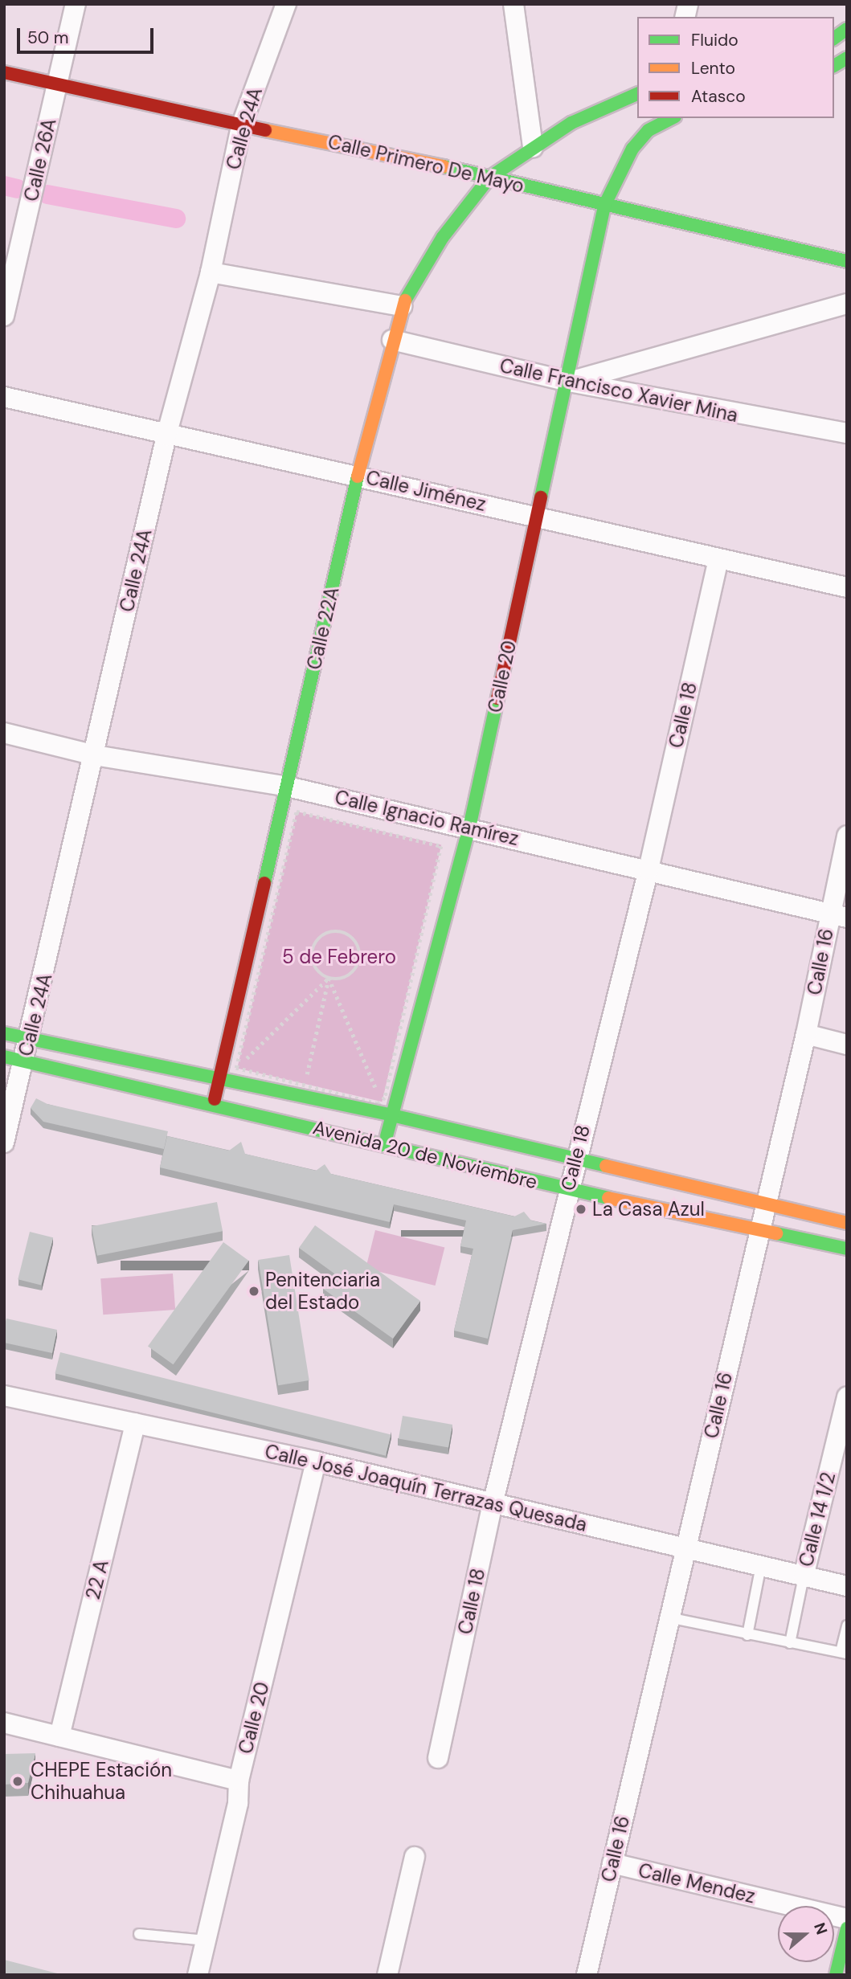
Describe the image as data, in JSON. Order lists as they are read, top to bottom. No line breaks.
{"streets":{"main road":["Calle Primero De Mayo","Calle 22A","Calle 20","Avenida 20 de Noviembre"],"street":["Calle 24A","Calle 26A","Calle Francisco Xavier Mina","Calle Jiménez","Calle 18","Calle Ignacio Ramírez","Calle 16","Calle José Joaquín Terrazas Quesada","Calle 14 1/2","22 A","Calle Mendez"]},"crossings":[["Calle 24A","Calle Primero De Mayo"],["Calle 24A","Calle Jiménez"],["Calle 24A","Calle Ignacio Ramírez"],["Calle 24A","Avenida 20 de Noviembre"],["Calle 26A","Calle Primero De Mayo"],["Calle Primero De Mayo","Calle 22A"],["Calle Primero De Mayo","Calle 20"],["Calle Francisco Xavier Mina","Calle 22A"],["Calle Francisco Xavier Mina","Calle 20"],["Calle Jiménez","Calle 22A"],["Calle Jiménez","Calle 20"],["Calle Jiménez","Calle 18"],["Calle 22A","Calle Ignacio Ramírez"],["Calle 22A","Avenida 20 de Noviembre"],["Calle 20","Calle Ignacio Ramírez"],["Calle 20","Avenida 20 de Noviembre"],["Calle 20","Calle José Joaquín Terrazas Quesada"],["Calle 18","Calle Ignacio Ramírez"],["Calle 18","Avenida 20 de Noviembre"],["Calle 18","Calle José Joaquín Terrazas Quesada"],["Calle Ignacio Ramírez","Calle 16"],["Calle 16","Avenida 20 de Noviembre"],["Calle 16","Calle José Joaquín Terrazas Quesada"],["Calle 16","Calle Mendez"],["Calle José Joaquín Terrazas Quesada","Calle 14 1/2"],["Calle José Joaquín Terrazas Quesada","22 A"]],"parks":["5 de Febrero"],"places":["La Casa Azul","Penitenciaria del Estado","CHEPE Estación Chihuahua"],"legend":["Fluido","Lento","Atasco"],"scale_bar":"50 m","north":"right"}
